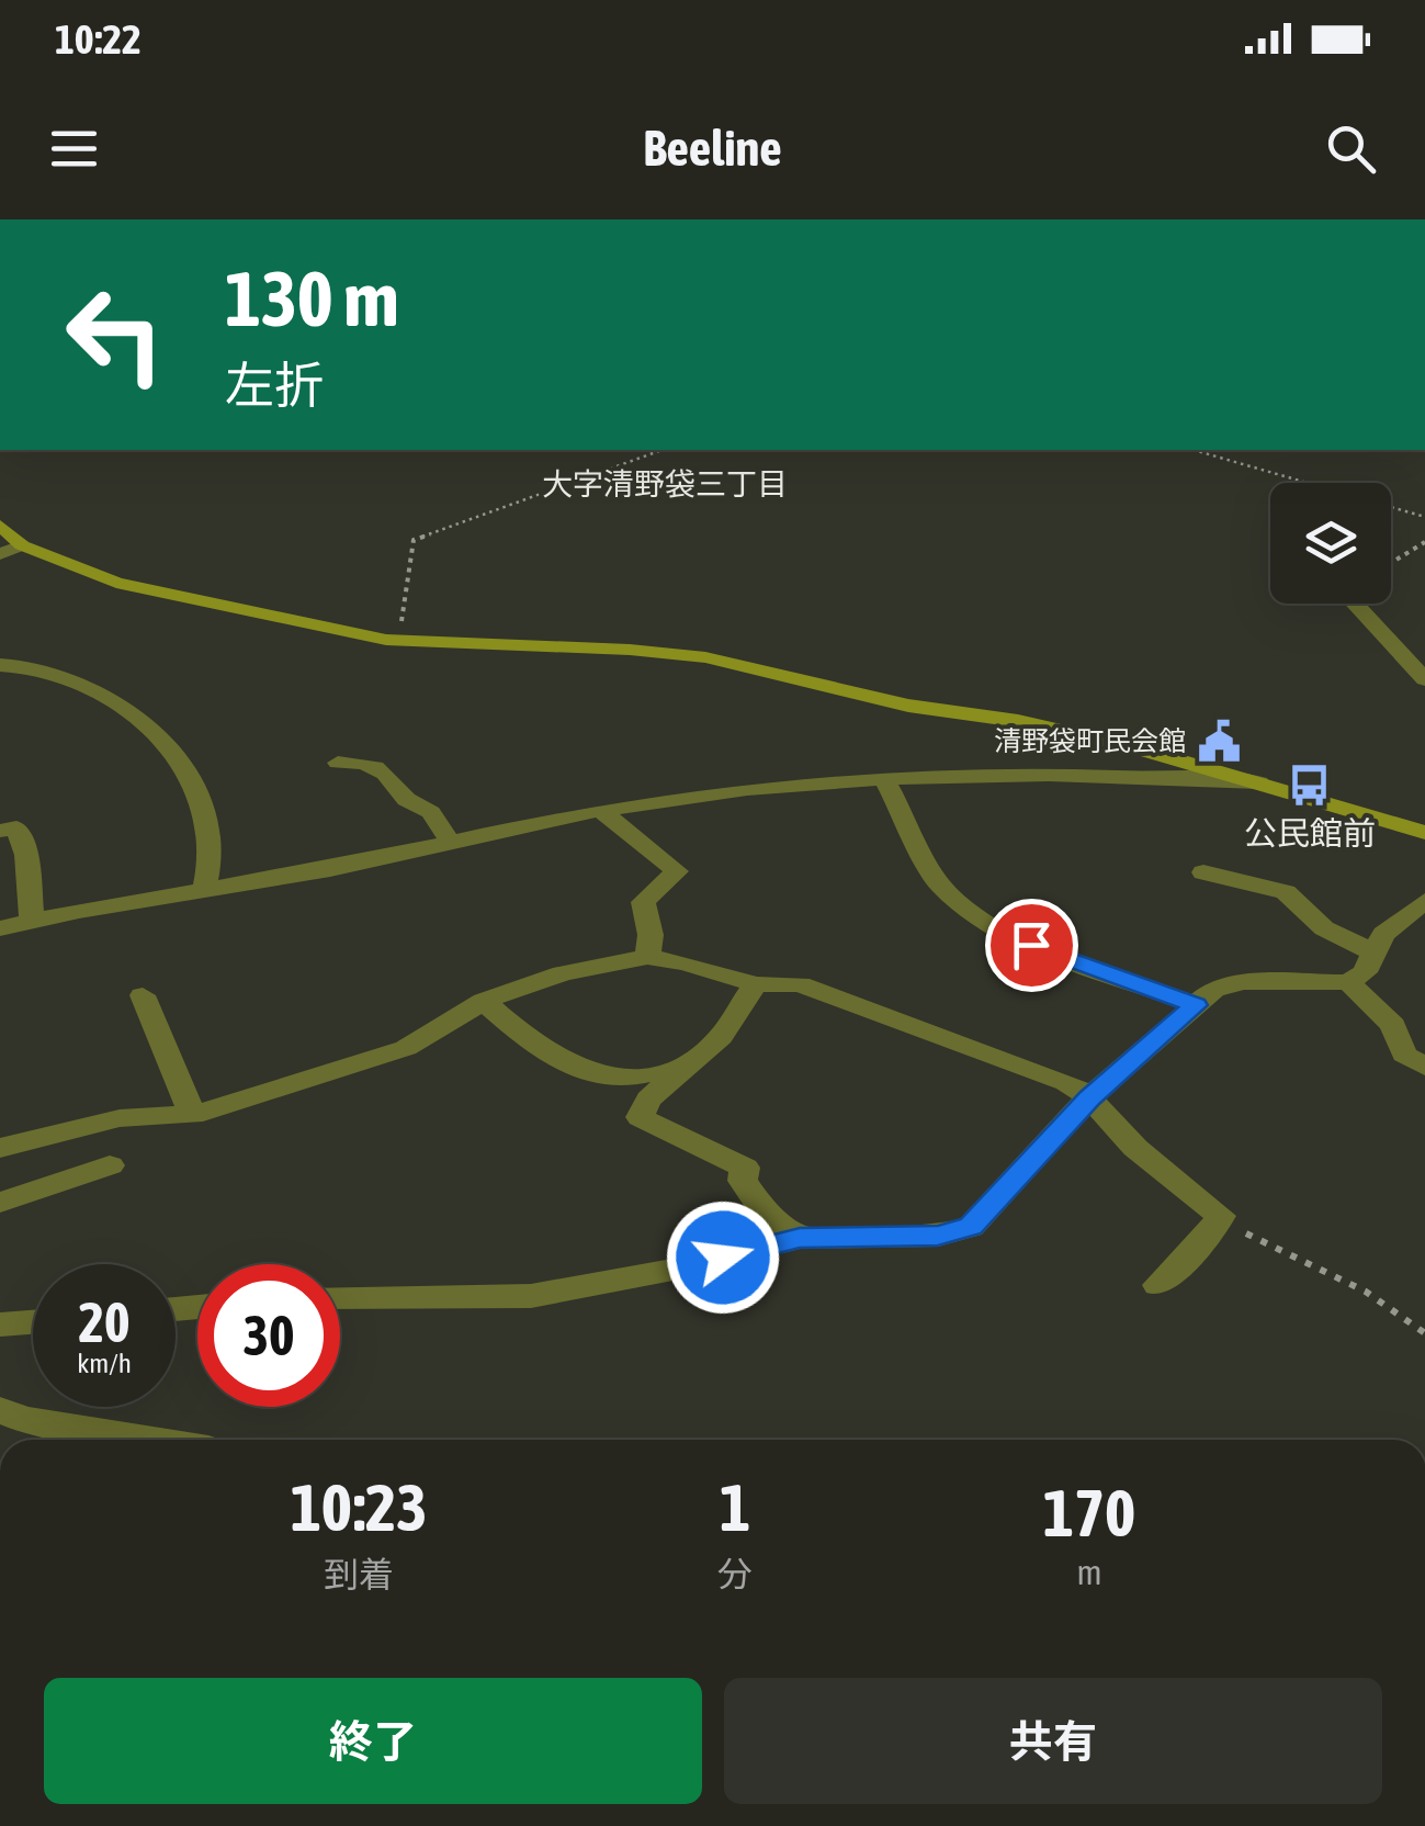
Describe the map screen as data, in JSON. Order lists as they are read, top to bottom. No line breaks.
{"districts":["大字清野袋三丁目"],"places":{"public building":["清野袋町民会館"],"bus stop":["公民館前"]},"page":{"status":"10:22","header":"Beeline","turn":["130 m","左折"],"speed":"20 km/h","limit":"30","eta":["10:23","到着","1","分","170","m"],"buttons":["終了","共有"]}}
